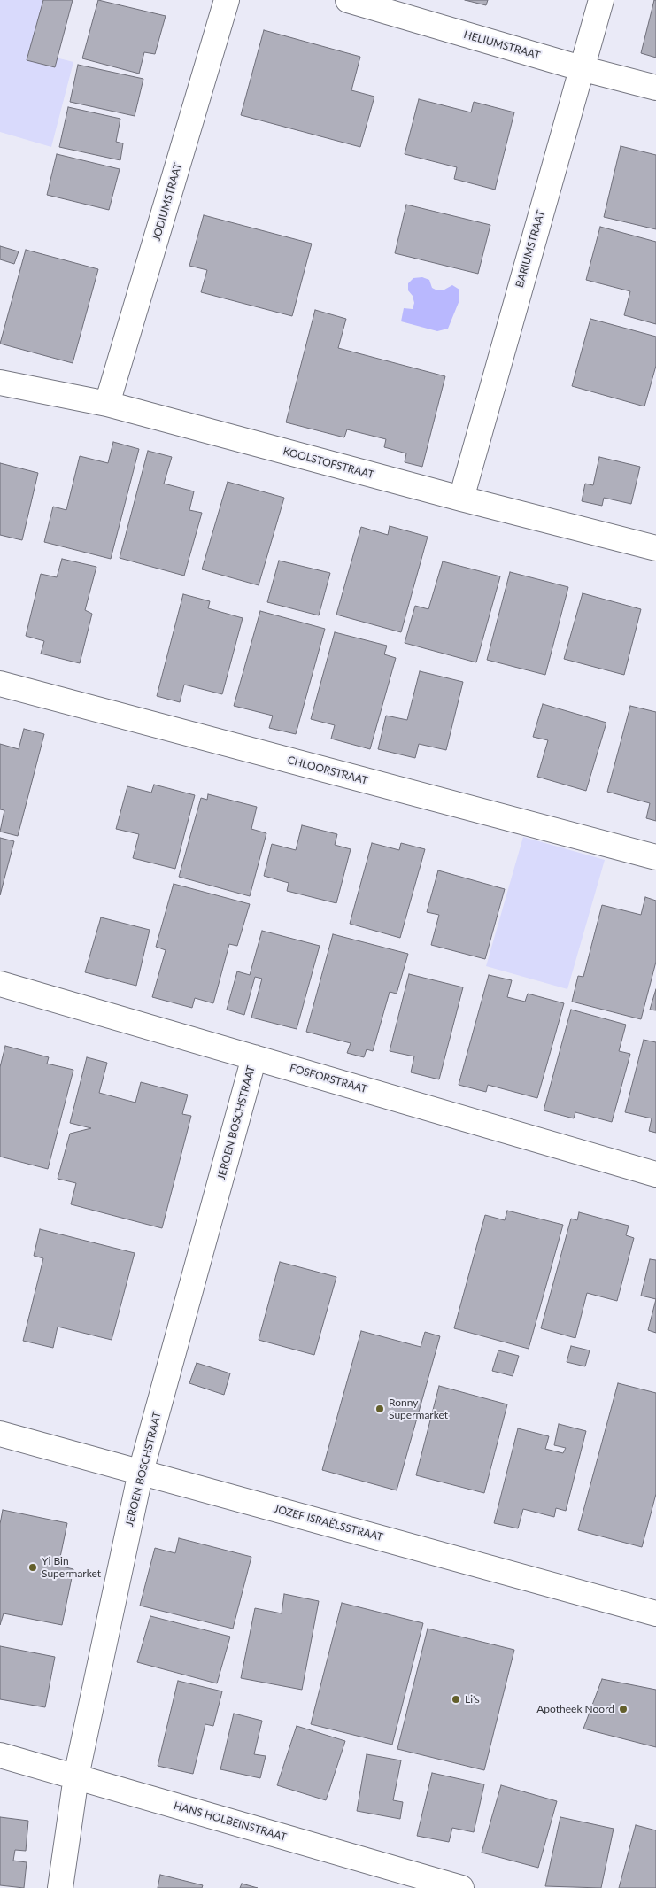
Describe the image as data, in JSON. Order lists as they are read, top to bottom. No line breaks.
{"streets":{"street":["HELIUMSTRAAT","JODIUMSTRAAT","BARIUMSTRAAT","KOOLSTOFSTRAAT","CHLOORSTRAAT","FOSFORSTRAAT","JEROEN BOSCHSTRAAT","JOZEF ISRAËLSSTRAAT","HANS HOLBEINSTRAAT"]},"crossings":[["HELIUMSTRAAT","BARIUMSTRAAT"],["JODIUMSTRAAT","KOOLSTOFSTRAAT"],["BARIUMSTRAAT","KOOLSTOFSTRAAT"],["FOSFORSTRAAT","JEROEN BOSCHSTRAAT"],["JEROEN BOSCHSTRAAT","JOZEF ISRAËLSSTRAAT"],["JEROEN BOSCHSTRAAT","HANS HOLBEINSTRAAT"]],"places":["Ronny Supermarket","Yi Bin Supermarket","Li's","Apotheek Noord"]}
